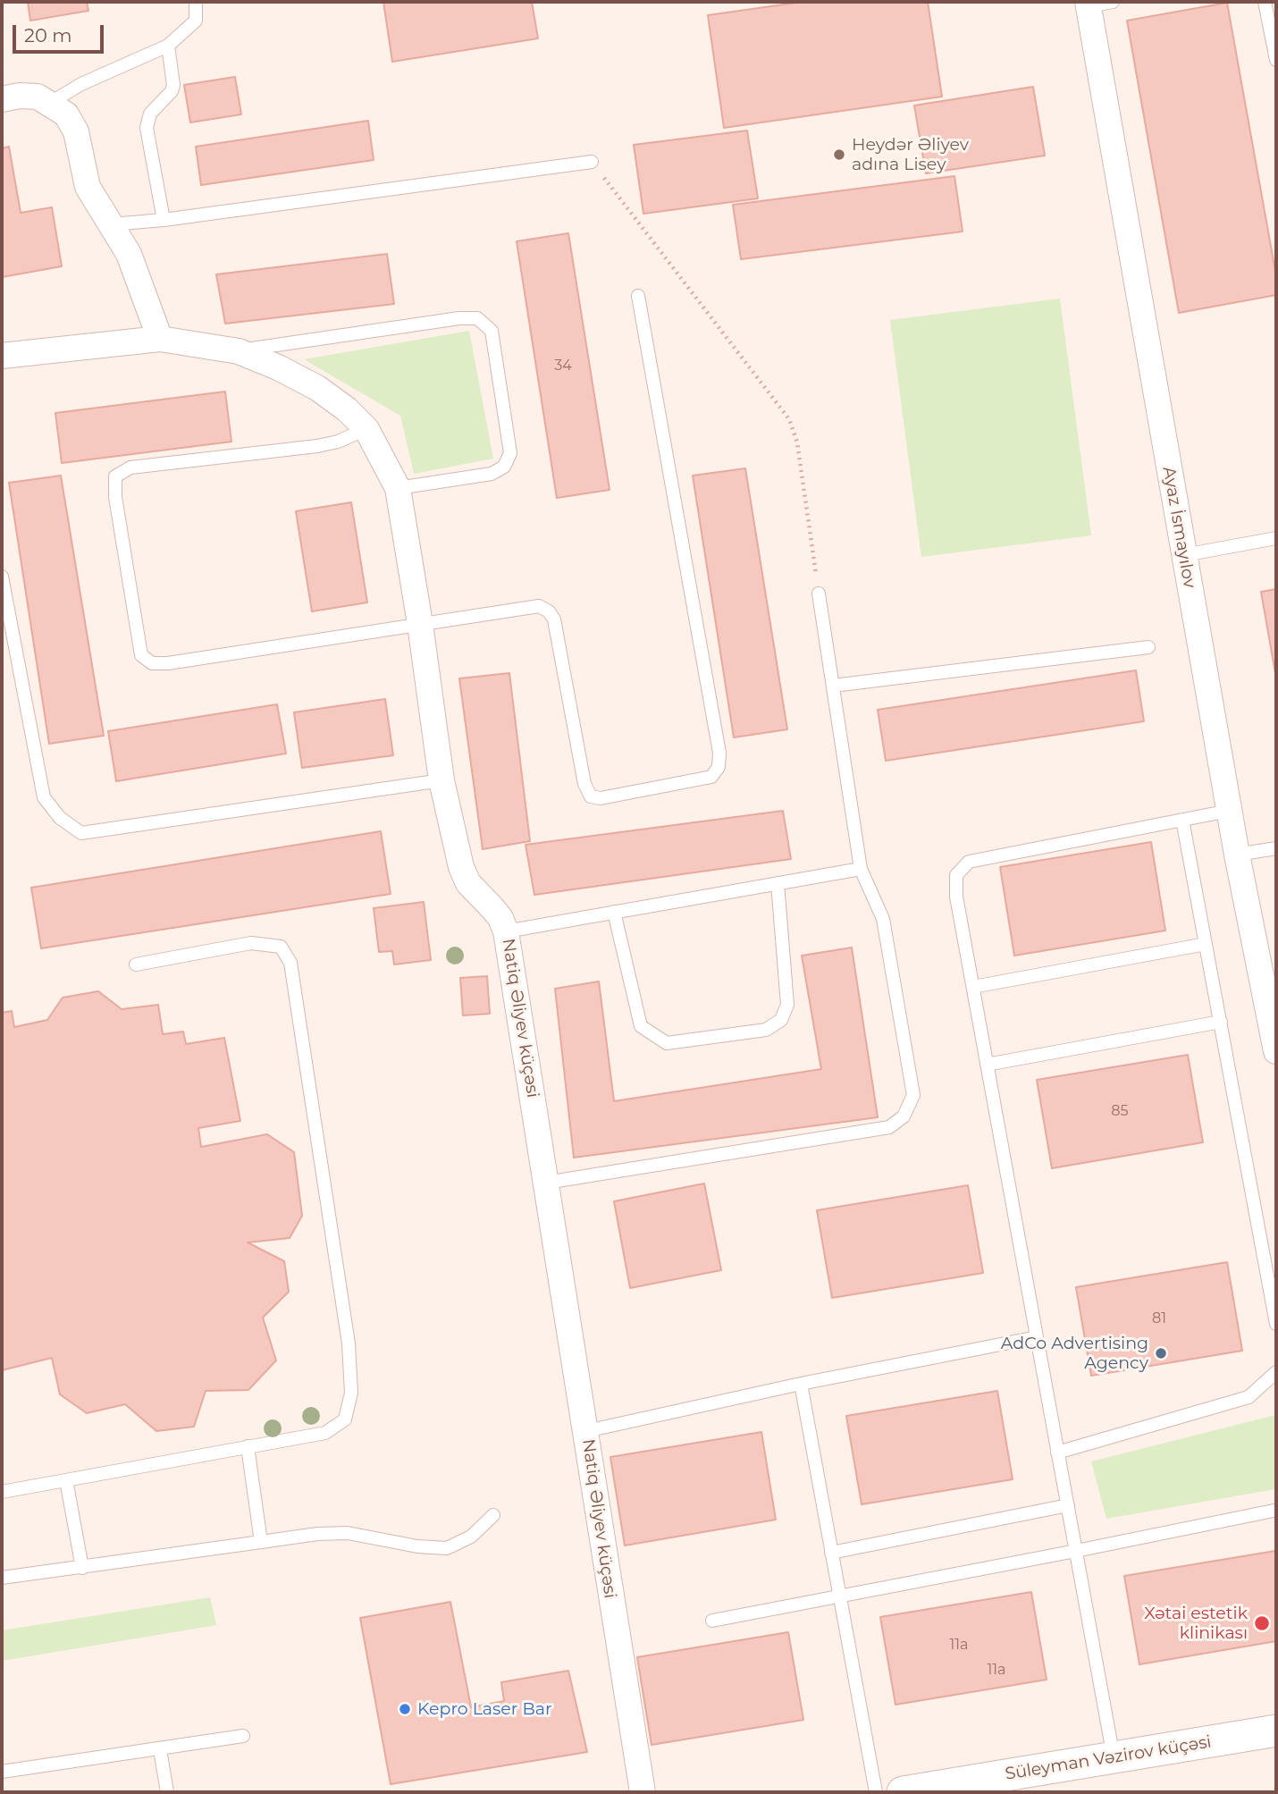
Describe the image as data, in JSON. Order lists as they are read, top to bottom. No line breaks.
{"streets":{"street":["Ayaz İsmayılov","Natiq Əliyev küçəsi","Süleyman Vəzirov küçəsi"]},"places":["Heydər Əliyev adına Lisey","AdCo Advertising Agency","Xətai estetik klinikası","Kepro Laser Bar"],"house_numbers":["34","85","81","11a","11a"],"scale_bar":"20 m"}
